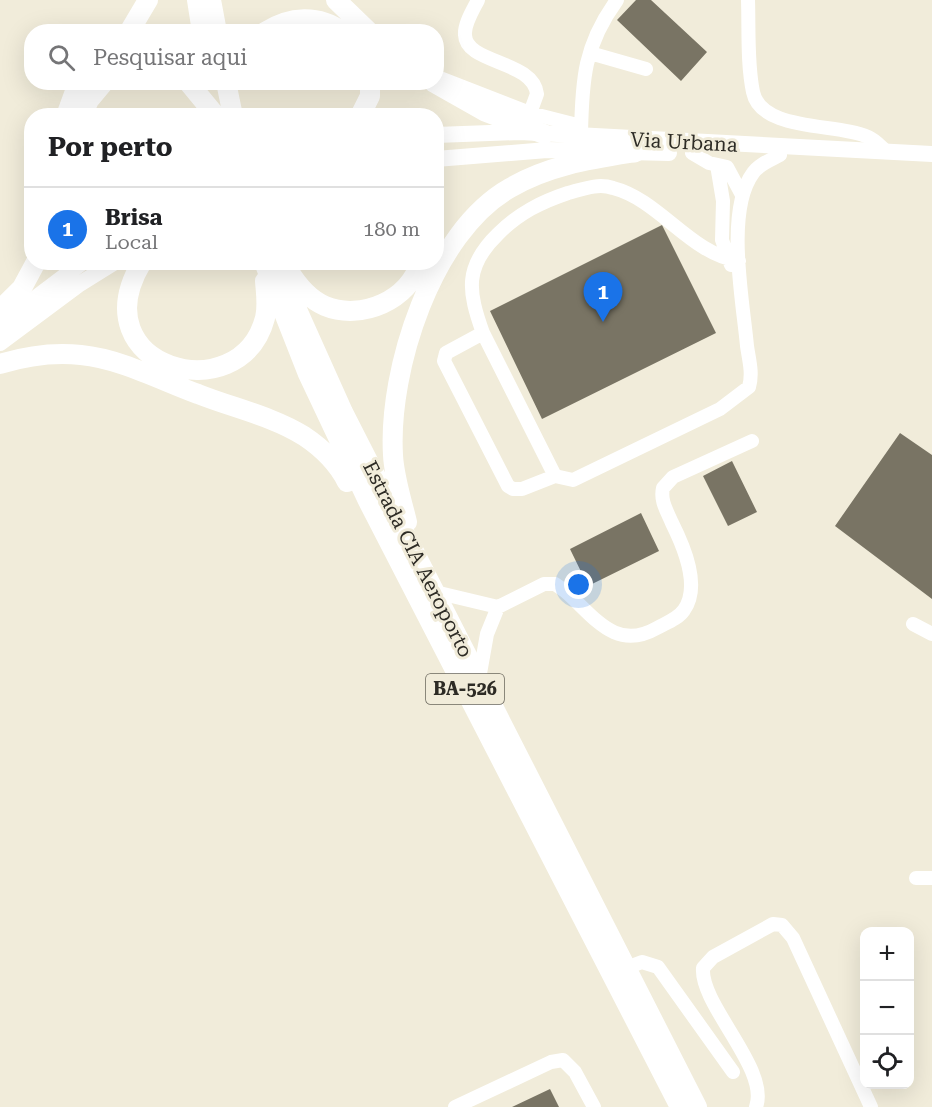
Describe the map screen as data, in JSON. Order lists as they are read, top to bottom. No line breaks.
{"streets":{"highway":["Estrada CIA Aeroporto","BA-526"],"main road":["Via Urbana"]},"page":{"search":"Pesquisar aqui","heading":"Por perto","list":[{"mark":"1","name":"Brisa","note":"Local","value":"180 m"}],"pins":"1","map_buttons":["+","−"]}}
